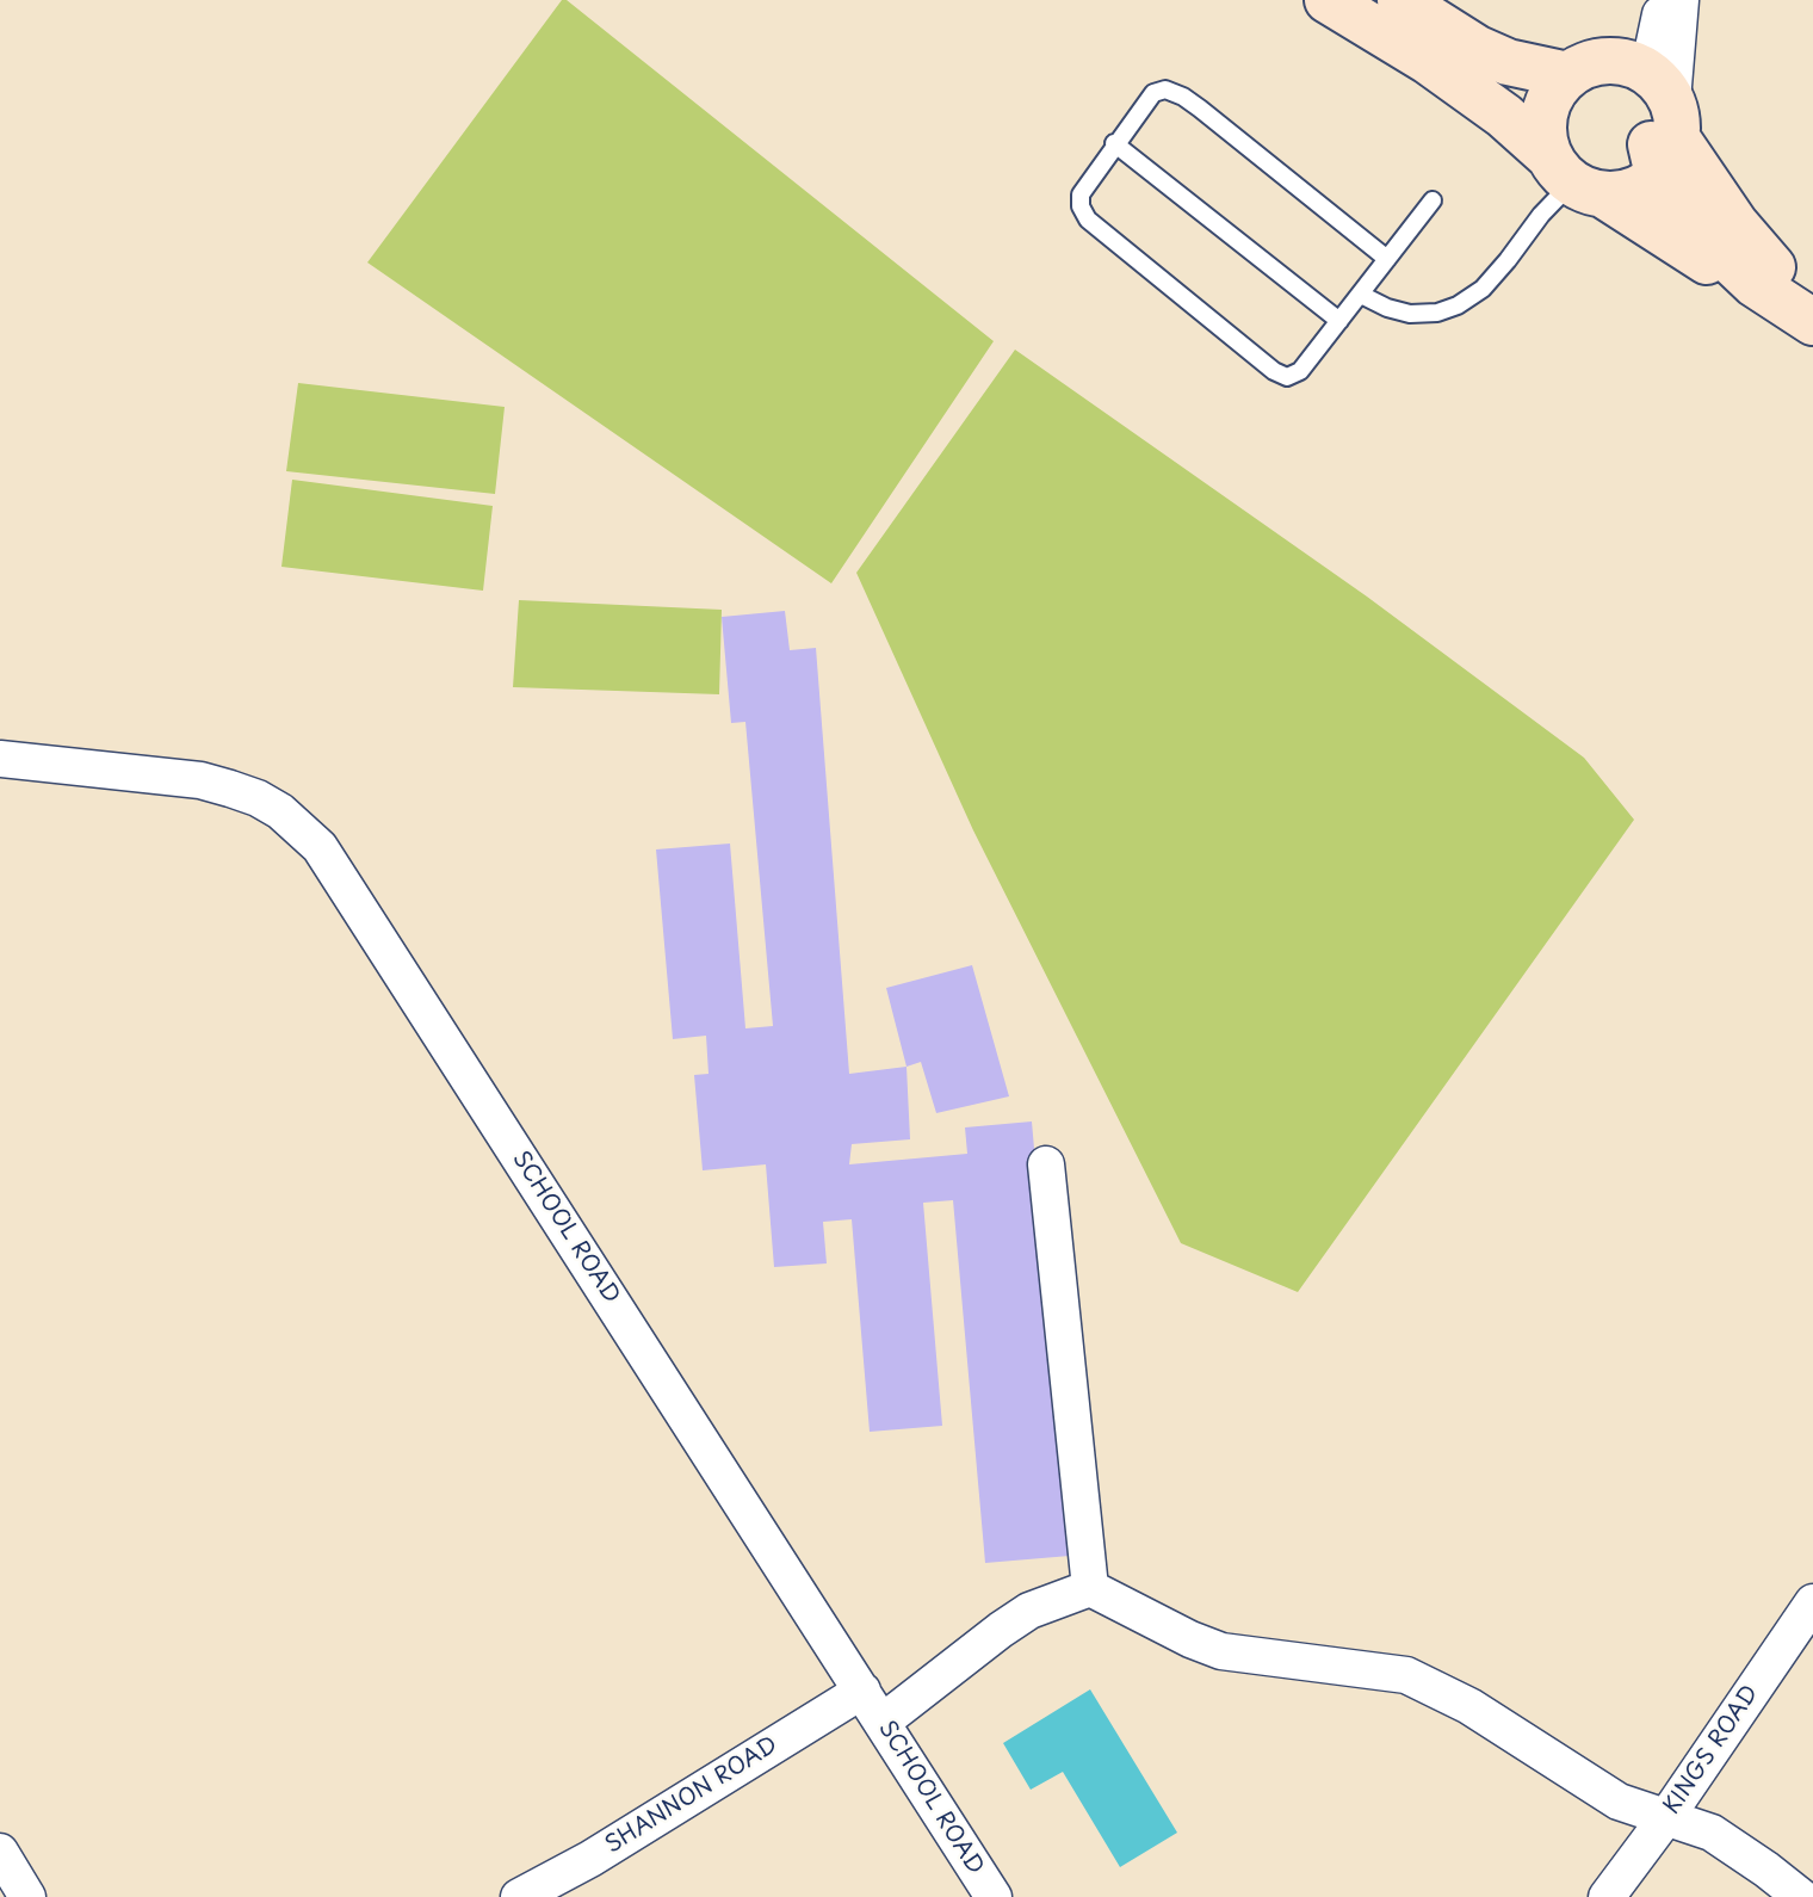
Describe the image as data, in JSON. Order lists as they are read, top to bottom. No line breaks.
{"streets":{"street":["SCHOOL ROAD","KINGS ROAD","SHANNON ROAD"]},"crossings":[["SCHOOL ROAD","SHANNON ROAD"]]}
